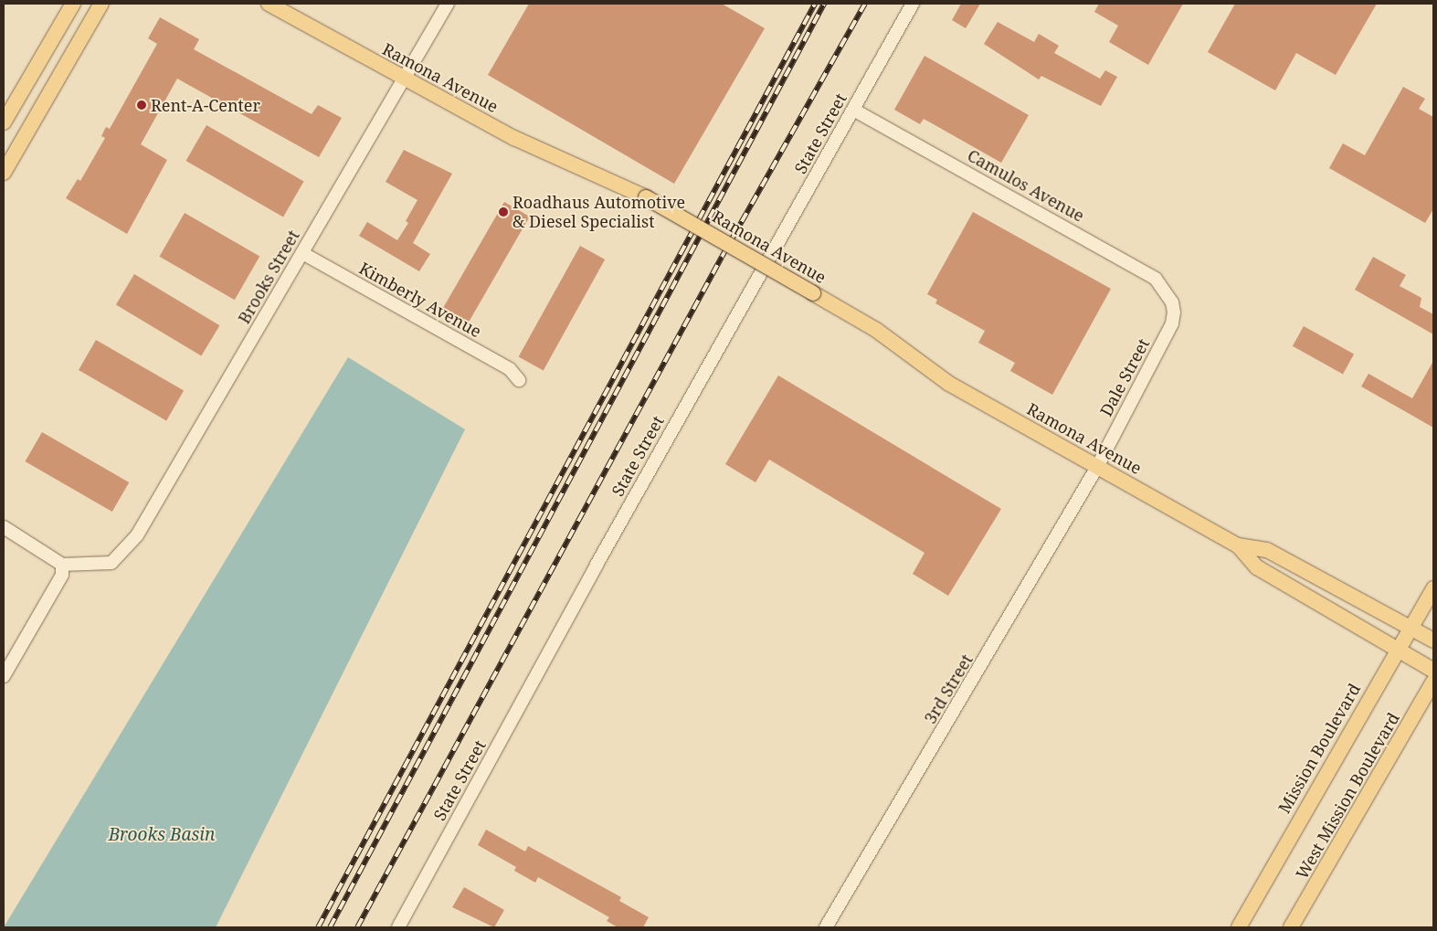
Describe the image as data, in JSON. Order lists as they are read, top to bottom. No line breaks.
{"streets":{"main road":["Ramona Avenue","Mission Boulevard","West Mission Boulevard"],"street":["State Street","Camulos Avenue","Brooks Street","Kimberly Avenue","Dale Street","3rd Street"]},"crossings":[["Ramona Avenue","Brooks Street"],["Ramona Avenue","Dale Street"],["Ramona Avenue","3rd Street"],["Ramona Avenue","Mission Boulevard"],["State Street","Camulos Avenue"],["Camulos Avenue","Dale Street"],["Brooks Street","Kimberly Avenue"],["Dale Street","3rd Street"]],"water":["Brooks Basin"],"places":["Rent-A-Center","Roadhaus Automotive & Diesel Specialist"]}
